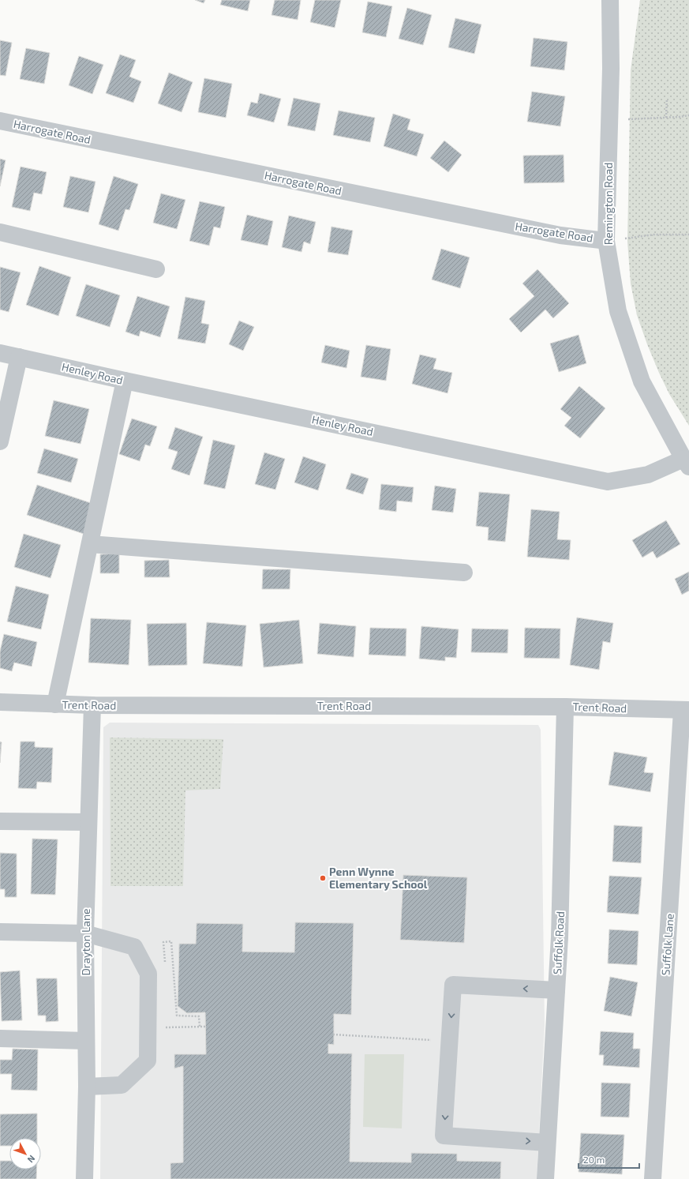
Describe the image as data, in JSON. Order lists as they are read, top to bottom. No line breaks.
{"streets":{"street":["Harrogate Road","Remington Road","Henley Road","Trent Road","Drayton Lane","Suffolk Road","Suffolk Lane"]},"crossings":[["Harrogate Road","Remington Road"],["Remington Road","Henley Road"],["Trent Road","Drayton Lane"],["Trent Road","Suffolk Road"],["Trent Road","Suffolk Lane"]],"places":["Penn Wynne Elementary School"],"scale_bar":"20 m","north":"bottom right"}
